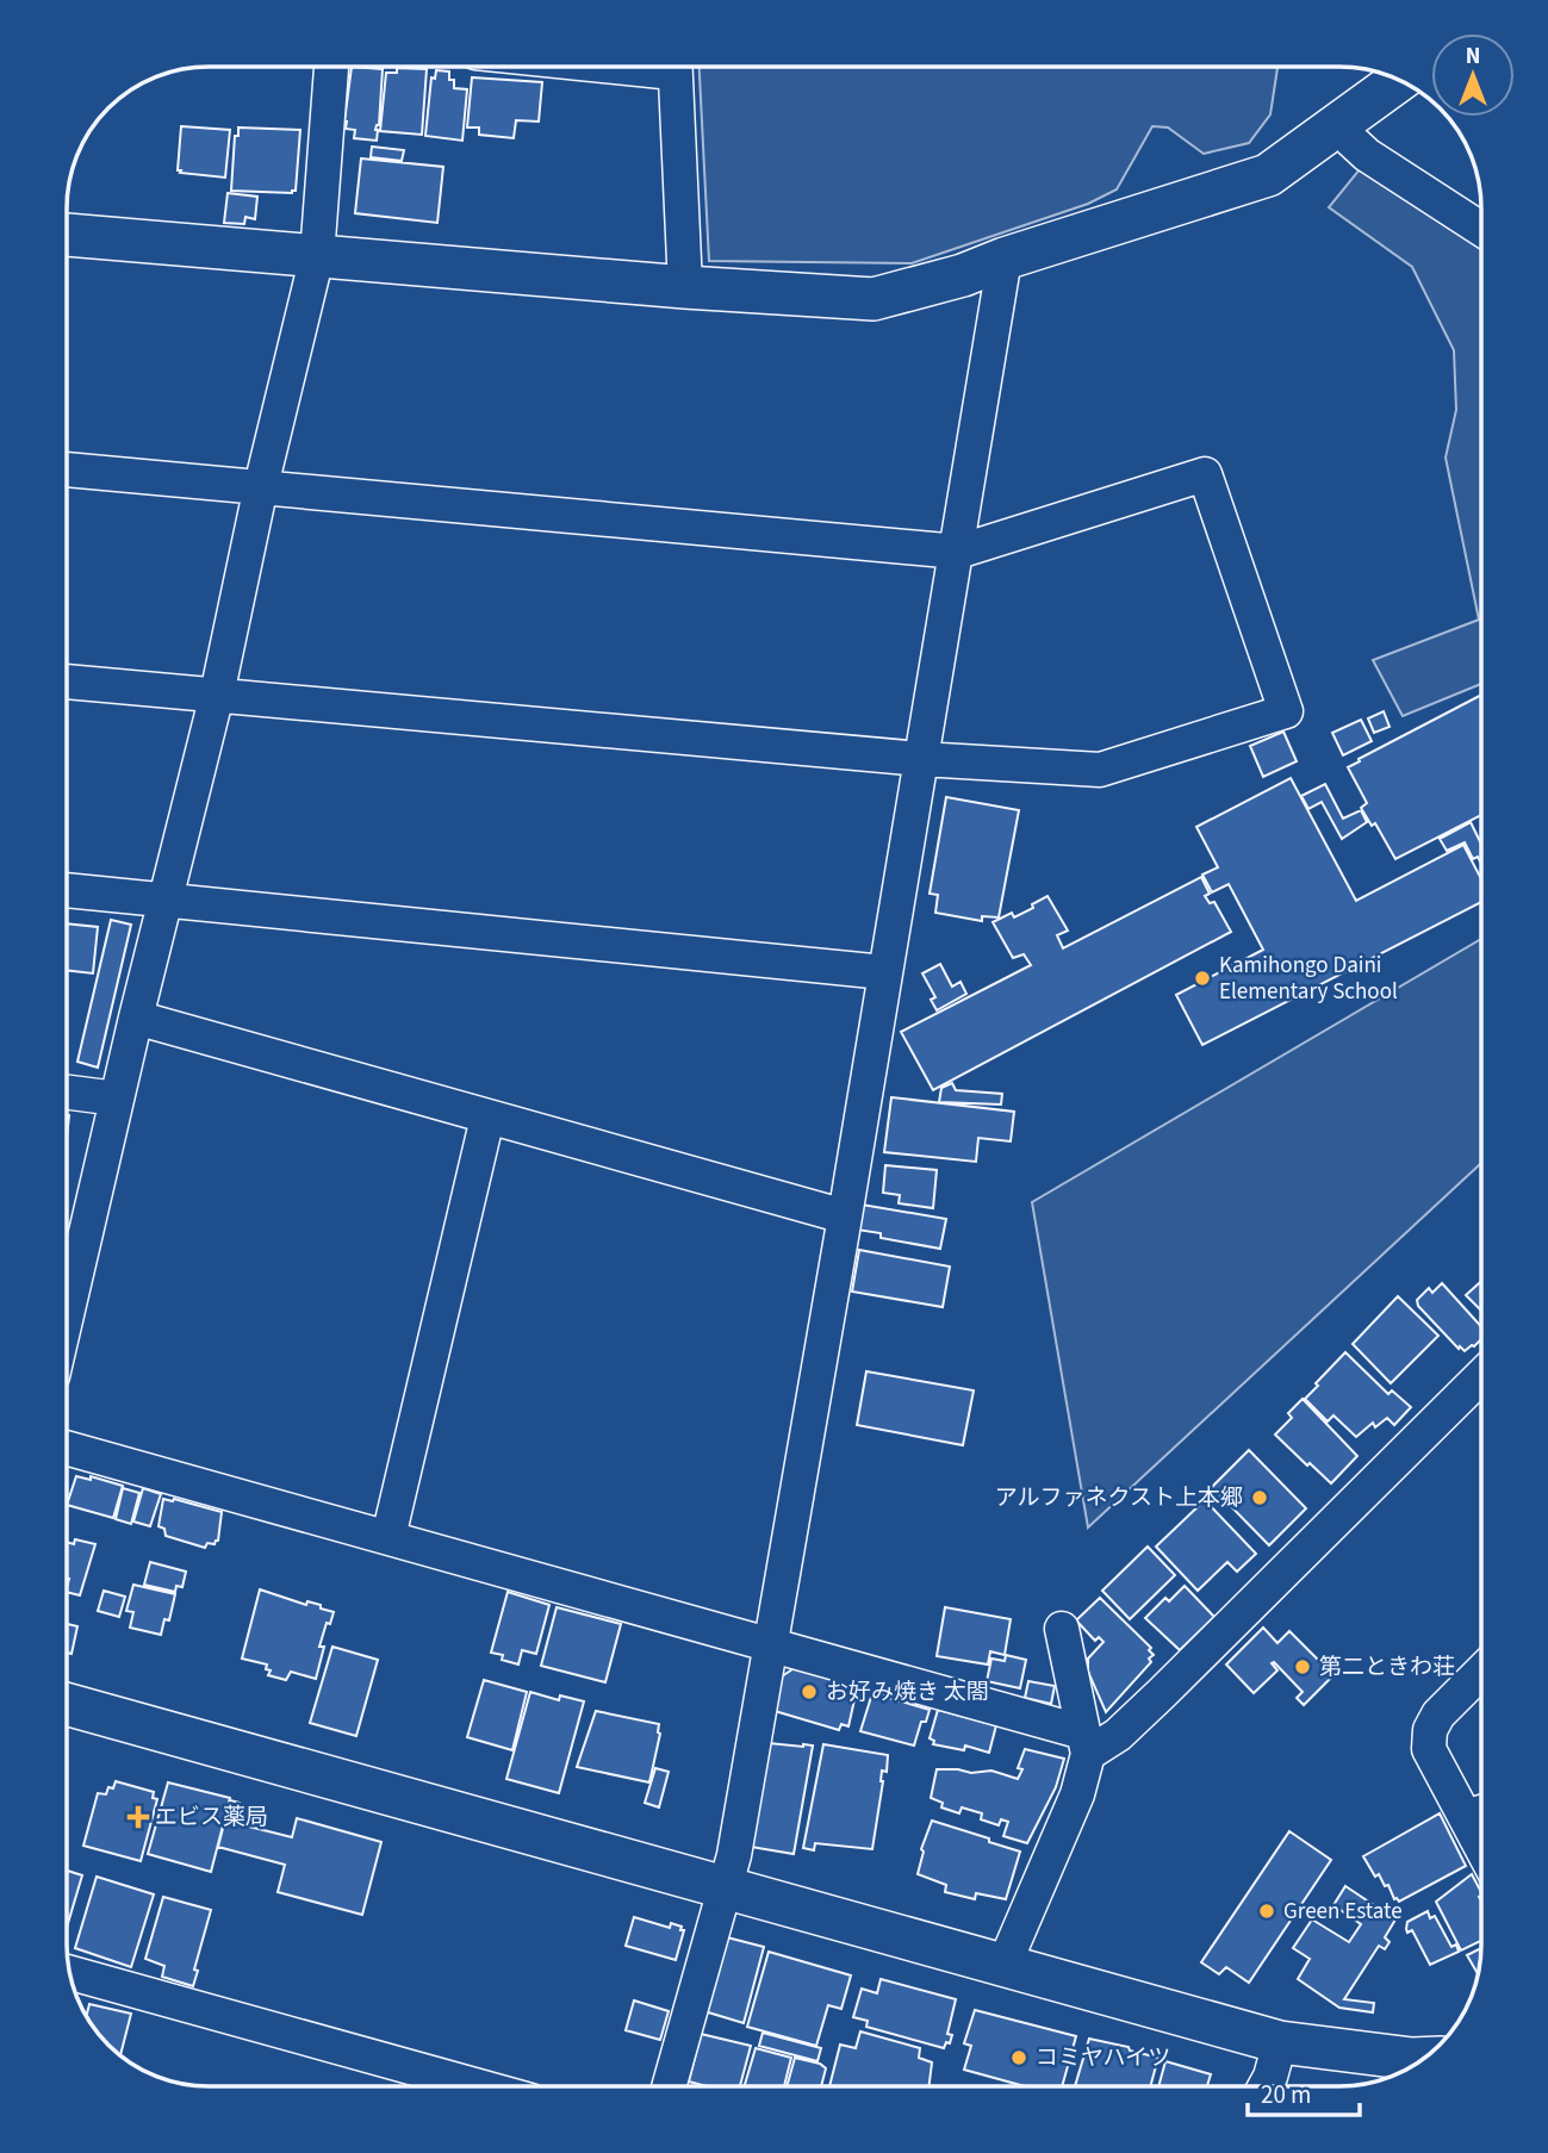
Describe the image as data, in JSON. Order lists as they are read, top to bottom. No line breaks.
{"places":{"other":["Kamihongo Daini Elementary School","アルファネクスト上本郷","第二ときわ荘","お好み焼き 太閤","Green Estate","コミヤハイツ"],"health":["エビス薬局"]},"scale_bar":"20 m","north":"top"}
